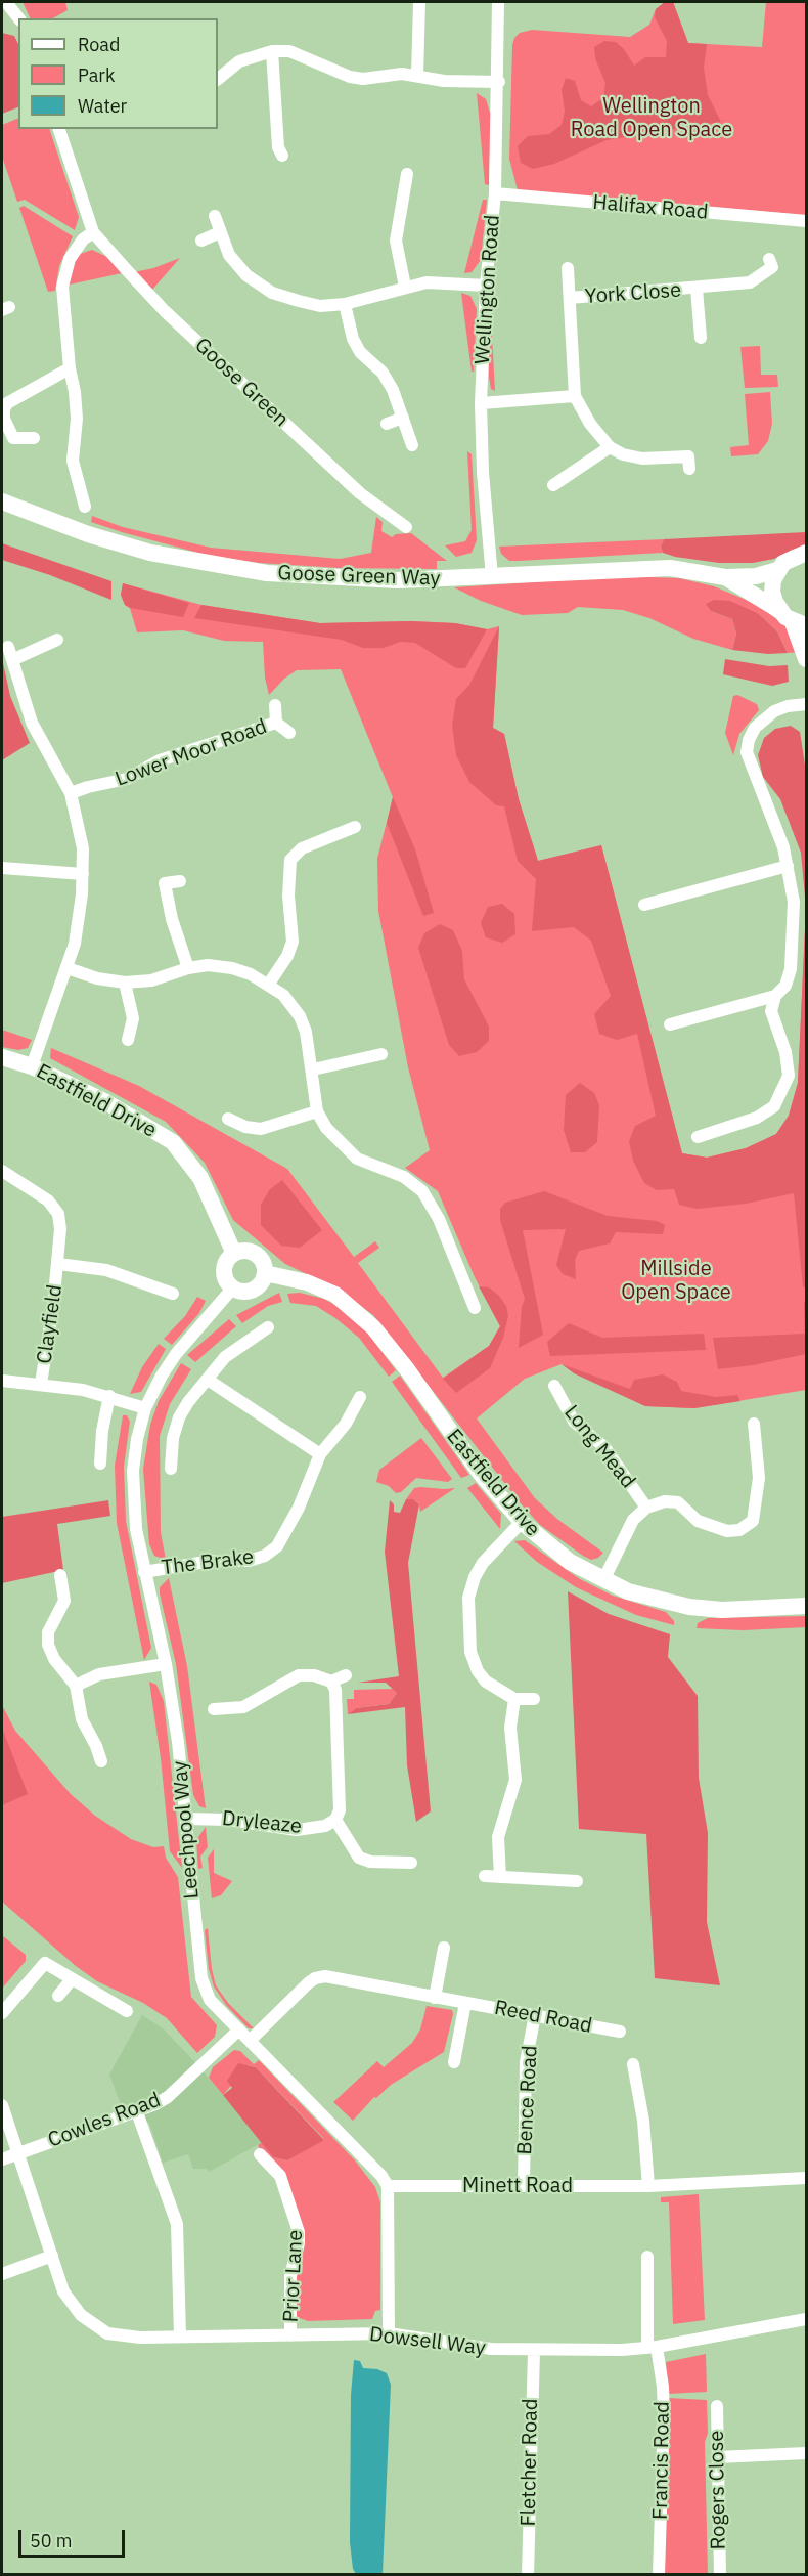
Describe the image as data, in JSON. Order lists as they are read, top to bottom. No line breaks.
{"streets":{"street":["Halifax Road","Wellington Road","York Close","Goose Green","Goose Green Way","Lower Moor Road","Eastfield Drive","Clayfield","Long Mead","The Brake","Dryleaze","Leechpool Way","Reed Road","Bence Road","Cowles Road","Minett Road","Prior Lane","Dowsell Way","Francis Road","Fletcher Road","Rogers Close"]},"crossings":[["Halifax Road","Wellington Road"],["Wellington Road","Goose Green Way"],["Eastfield Drive","Long Mead"],["Eastfield Drive","Leechpool Way"],["Clayfield","Leechpool Way"],["The Brake","Leechpool Way"],["Dryleaze","Leechpool Way"],["Leechpool Way","Reed Road"],["Leechpool Way","Cowles Road"],["Leechpool Way","Minett Road"],["Reed Road","Bence Road"],["Bence Road","Minett Road"],["Cowles Road","Dowsell Way"],["Prior Lane","Dowsell Way"],["Dowsell Way","Francis Road"],["Dowsell Way","Fletcher Road"]],"parks":["Wellington Road Open Space","Millside Open Space"],"legend":["Road","Park","Water"],"scale_bar":"50 m"}
